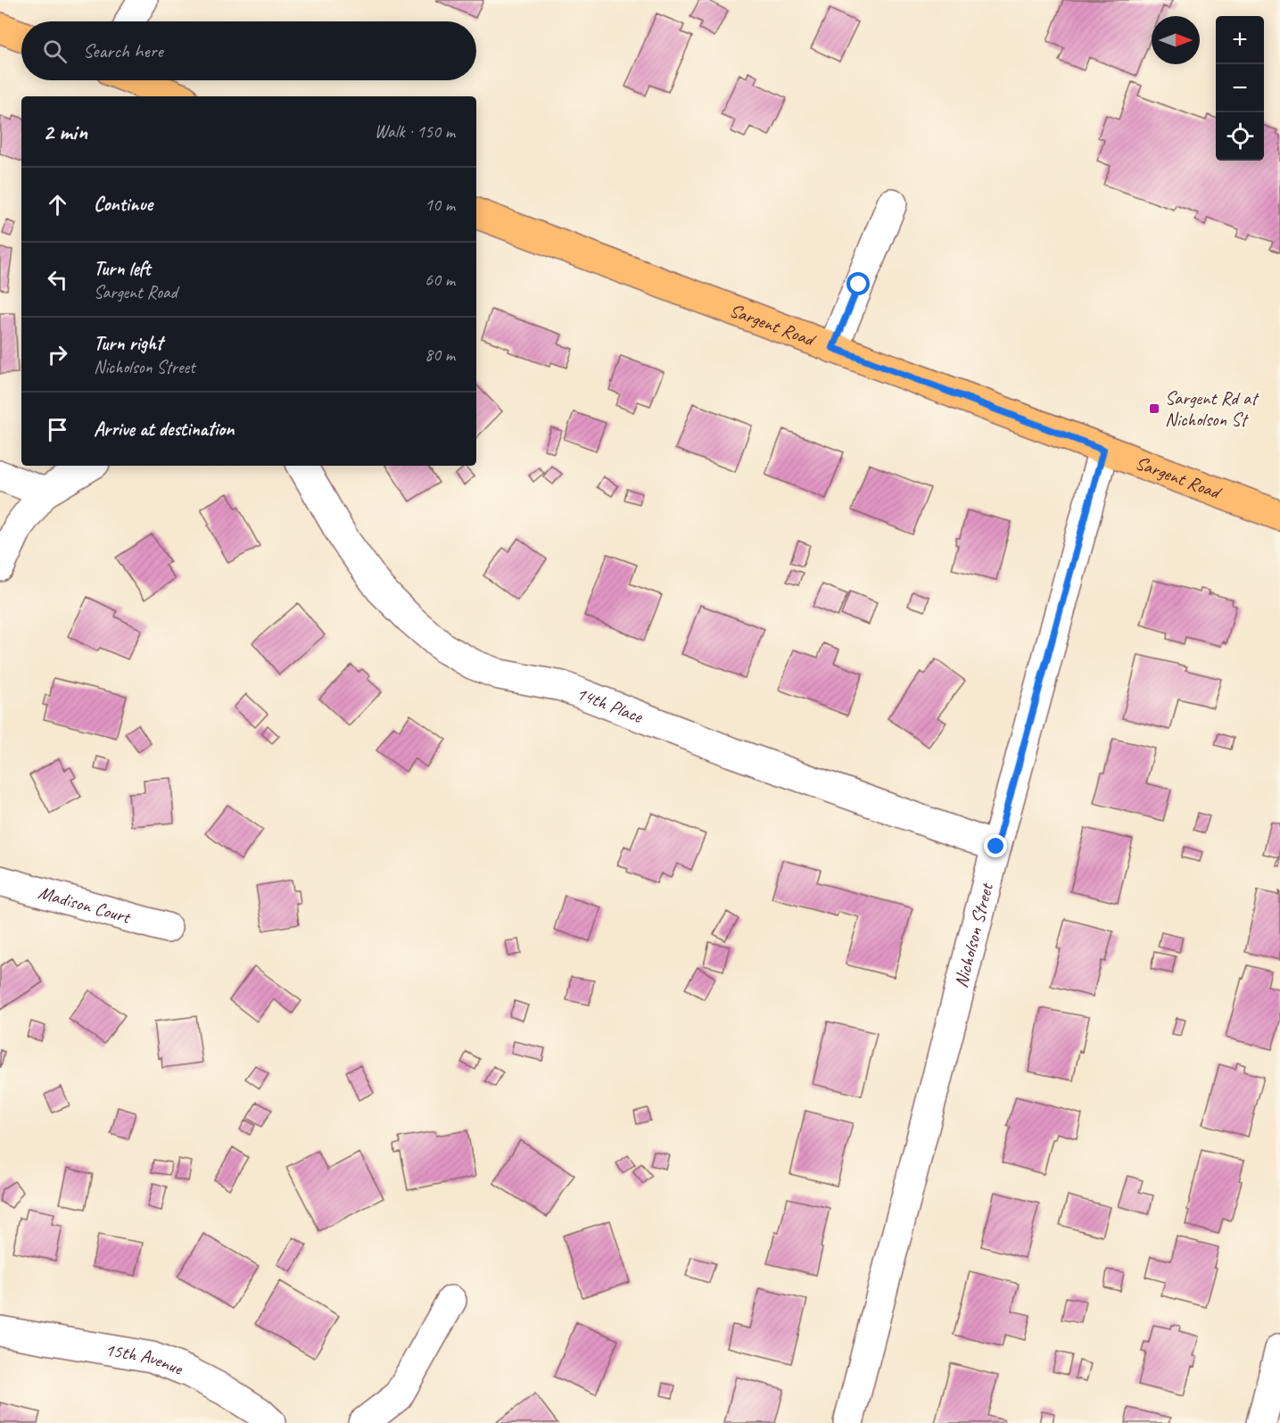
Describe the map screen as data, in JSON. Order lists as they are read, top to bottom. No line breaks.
{"streets":{"main road":["Sargent Road"],"street":["14th Place","Madison Court","Nicholson Street","15th Avenue"]},"crossings":[["Sargent Road","Nicholson Street"],["14th Place","Nicholson Street"]],"places":{"transit":["Sargent Rd at Nicholson St"]},"north":"right","page":{"map_buttons":["+","−"],"search":"Search here","heading":["2 min","Walk · 150 m"],"list":[["Continue","10 m"],["Turn left","Sargent Road","60 m"],["Turn right","Nicholson Street","80 m"],"Arrive at destination"]}}
